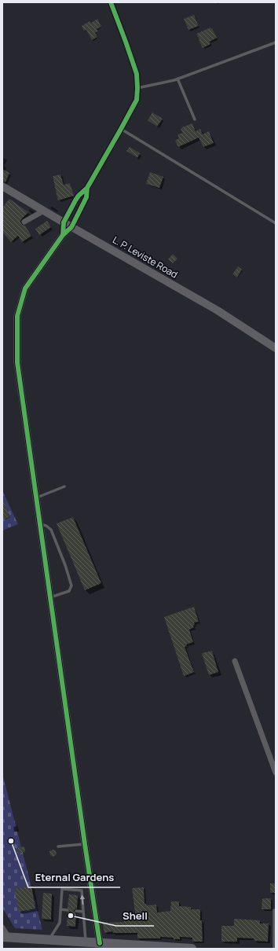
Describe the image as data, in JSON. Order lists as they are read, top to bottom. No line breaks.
{"streets":{"main road":["L. P. Leviste Road"]},"places":["Eternal Gardens","Shell"]}
